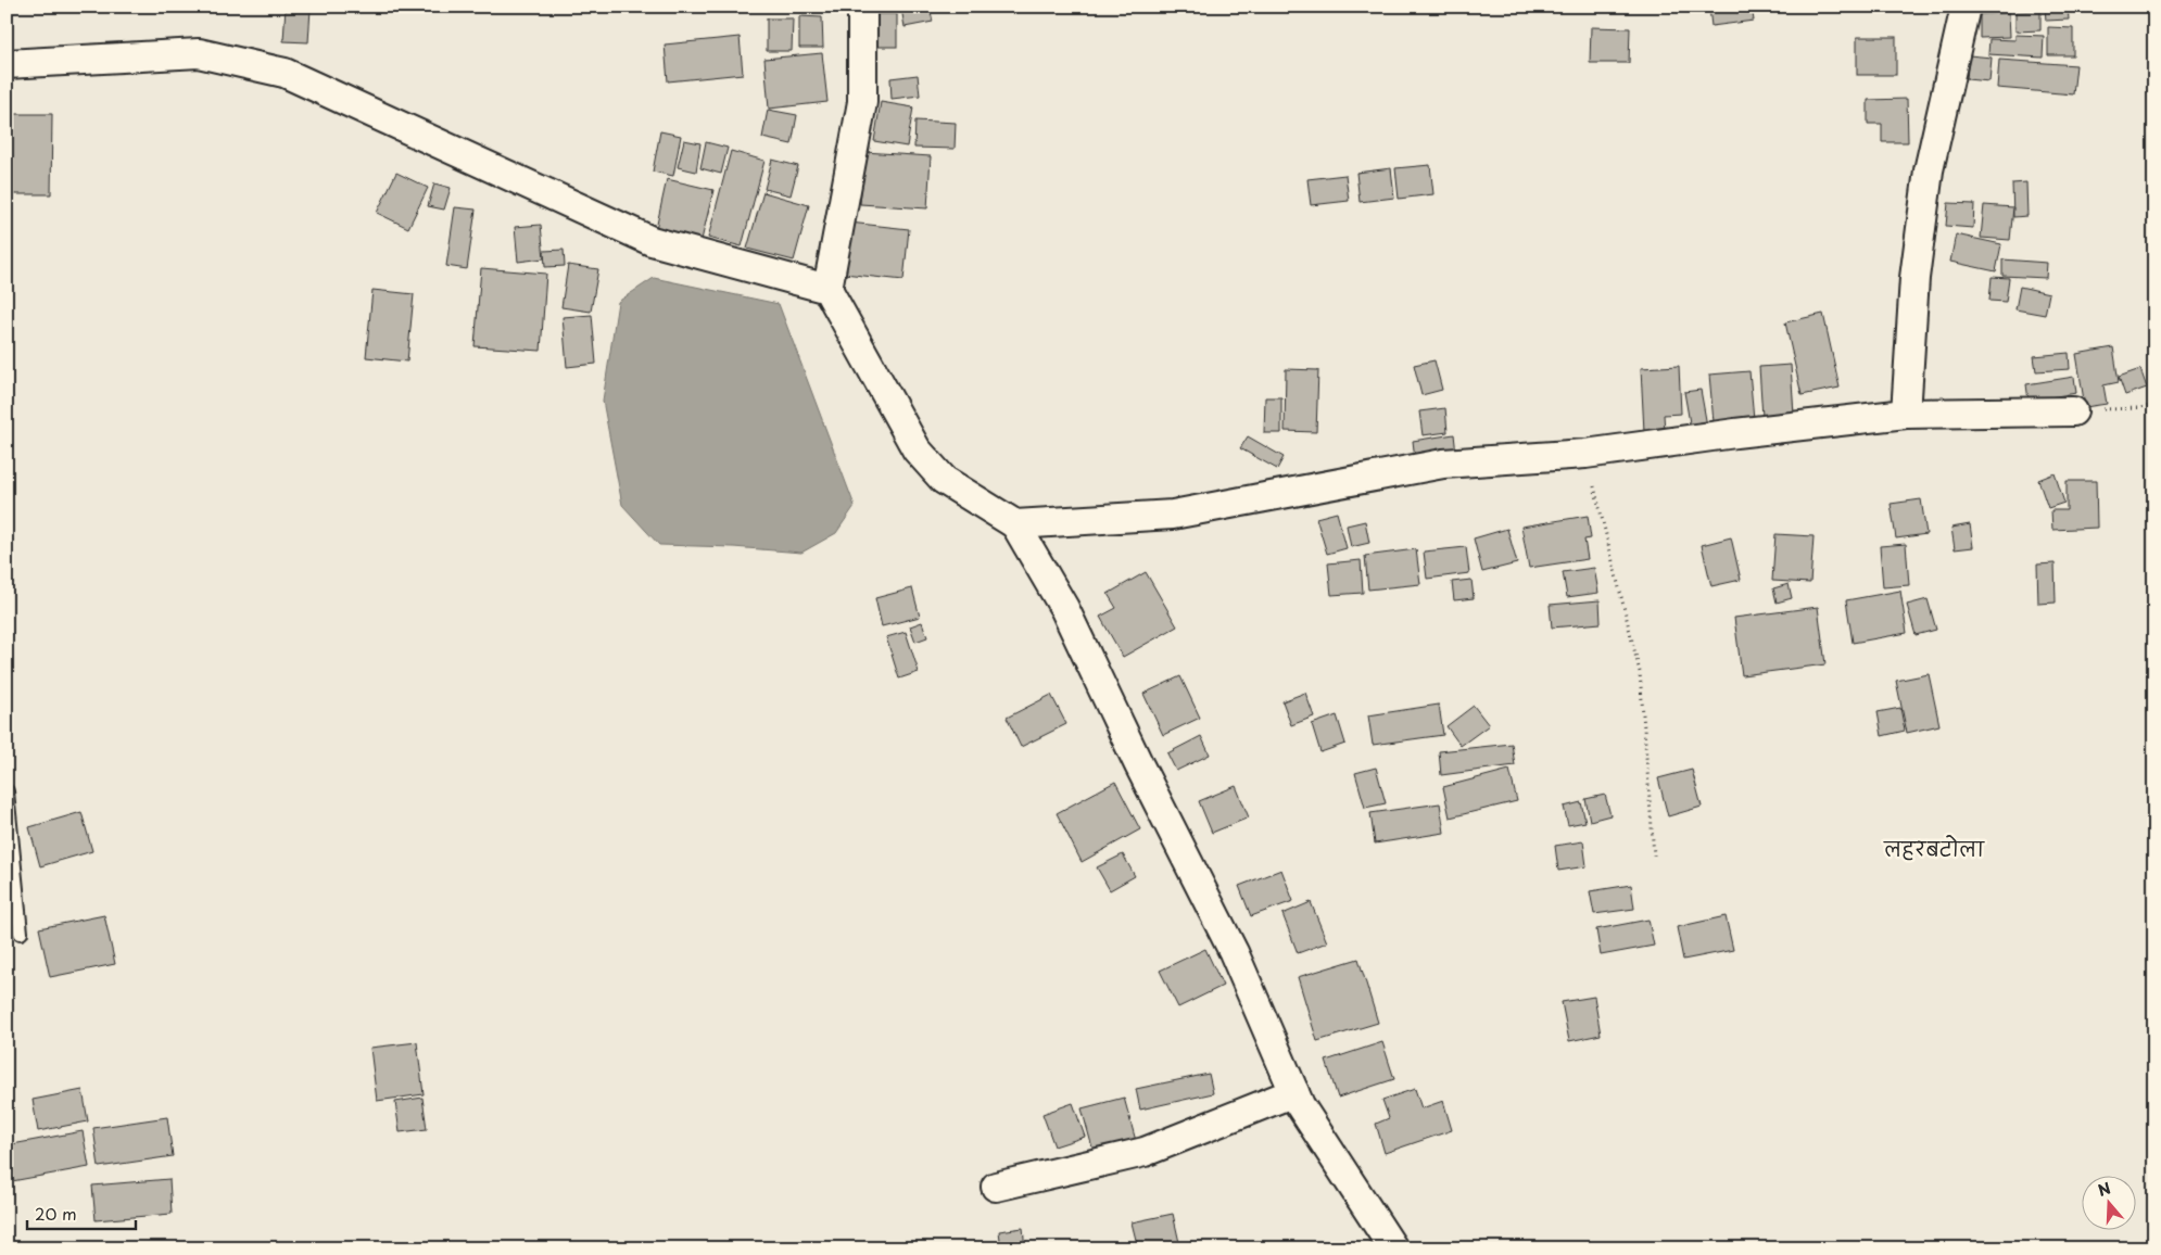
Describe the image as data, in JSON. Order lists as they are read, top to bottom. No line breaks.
{"districts":["लहरबटोला"],"scale_bar":"20 m","north":"top"}
